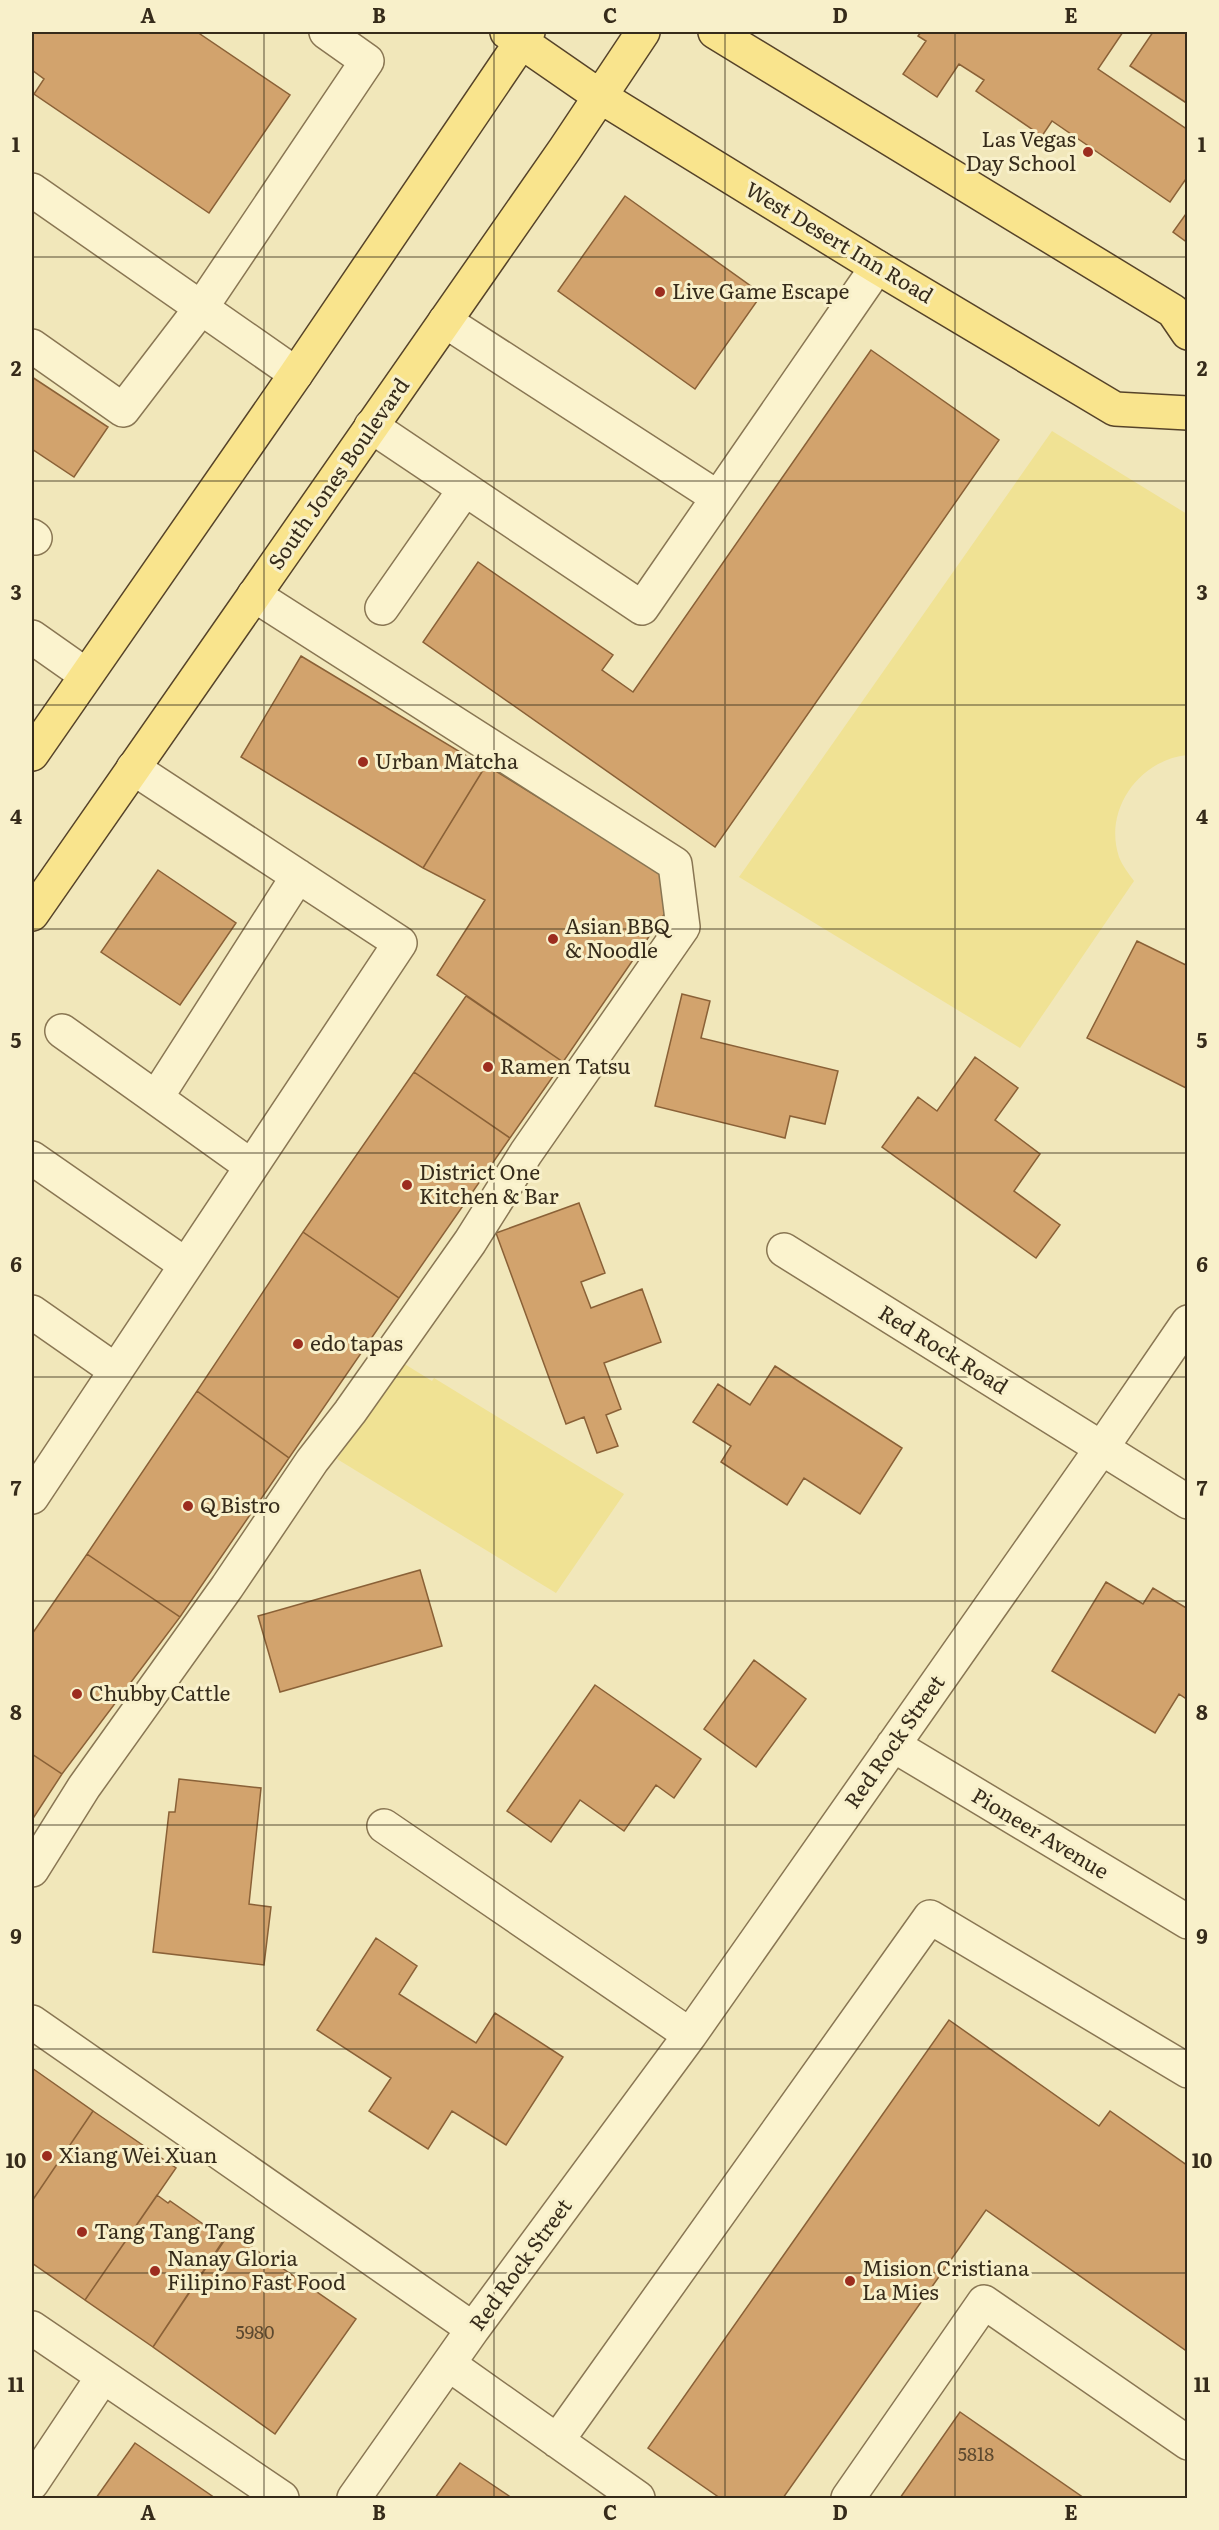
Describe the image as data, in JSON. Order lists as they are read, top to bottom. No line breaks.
{"streets":{"main road":["West Desert Inn Road","South Jones Boulevard"],"street":["Red Rock Road","Red Rock Street","Pioneer Avenue"]},"crossings":[["West Desert Inn Road","South Jones Boulevard"],["Red Rock Road","Red Rock Street"],["Red Rock Street","Pioneer Avenue"]],"places":["Las Vegas Day School","Live Game Escape","Urban Matcha","Asian BBQ & Noodle","Ramen Tatsu","District One Kitchen & Bar","edo tapas","Q Bistro","Chubby Cattle","Xiang Wei Xuan","Tang Tang Tang","Nanay Gloria Filipino Fast Food","Mision Cristiana La Mies"],"house_numbers":["5980","5818"],"grid":{"columns":["A","B","C","D","E"],"rows":["1","2","3","4","5","6","7","8","9","10","11"]}}
